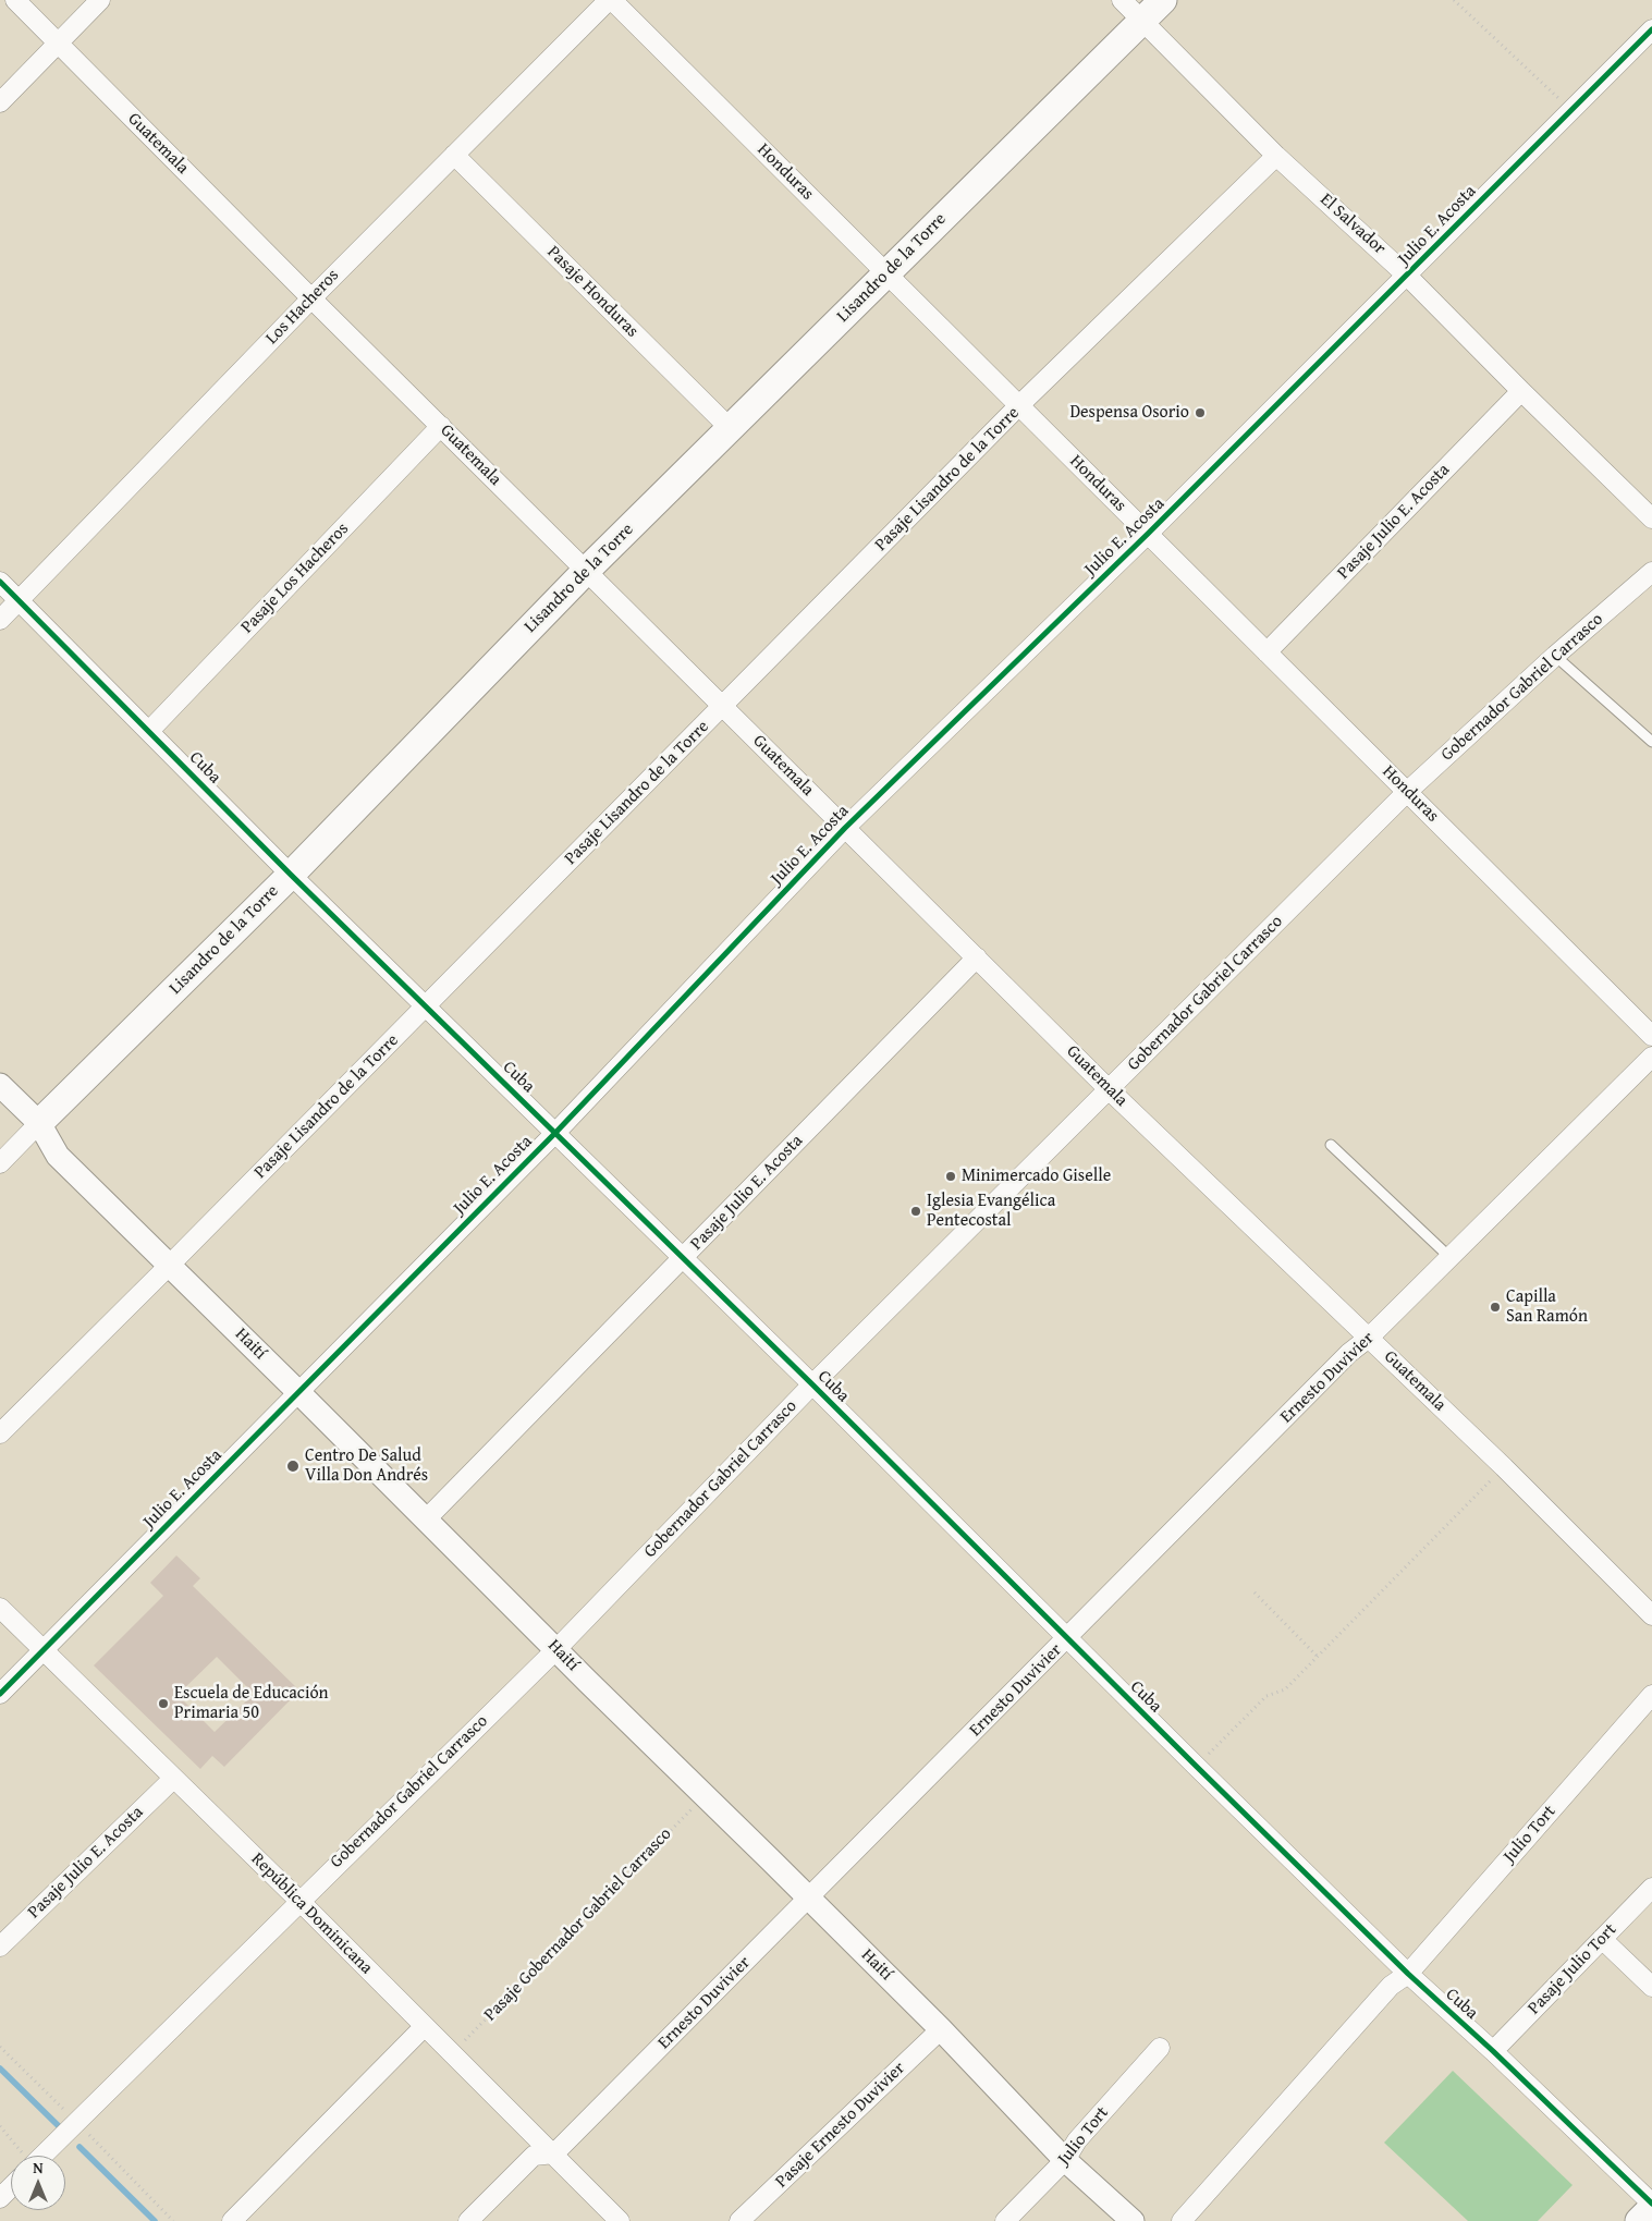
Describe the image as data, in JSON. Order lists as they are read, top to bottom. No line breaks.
{"streets":{"main road":["Lisandro de la Torre"],"street":["Guatemala","Honduras","El Salvador","Julio E. Acosta","Pasaje Honduras","Los Hacheros","Pasaje Lisandro de la Torre","Pasaje Julio E. Acosta","Pasaje Los Hacheros","Gobernador Gabriel Carrasco","Cuba","Haití","Ernesto Duvivier","Julio Tort","República Dominicana","Pasaje Julio Tort","Pasaje Ernesto Duvivier"],"path":["Pasaje Gobernador Gabriel Carrasco"]},"crossings":[["Guatemala","Julio E. Acosta"],["Guatemala","Lisandro de la Torre"],["Guatemala","Los Hacheros"],["Guatemala","Pasaje Lisandro de la Torre"],["Guatemala","Pasaje Julio E. Acosta"],["Guatemala","Pasaje Los Hacheros"],["Guatemala","Gobernador Gabriel Carrasco"],["Guatemala","Ernesto Duvivier"],["Honduras","Julio E. Acosta"],["Honduras","Lisandro de la Torre"],["Honduras","Los Hacheros"],["Honduras","Pasaje Lisandro de la Torre"],["Honduras","Pasaje Julio E. Acosta"],["Honduras","Gobernador Gabriel Carrasco"],["El Salvador","Julio E. Acosta"],["El Salvador","Lisandro de la Torre"],["El Salvador","Pasaje Lisandro de la Torre"],["El Salvador","Pasaje Julio E. Acosta"],["Julio E. Acosta","Cuba"],["Julio E. Acosta","Haití"],["Julio E. Acosta","República Dominicana"],["Lisandro de la Torre","Pasaje Honduras"],["Lisandro de la Torre","Cuba"],["Lisandro de la Torre","Haití"],["Pasaje Honduras","Los Hacheros"],["Los Hacheros","Cuba"],["Pasaje Lisandro de la Torre","Cuba"],["Pasaje Lisandro de la Torre","Haití"],["Pasaje Julio E. Acosta","Cuba"],["Pasaje Julio E. Acosta","Haití"],["Pasaje Julio E. Acosta","República Dominicana"],["Pasaje Los Hacheros","Cuba"],["Gobernador Gabriel Carrasco","Cuba"],["Gobernador Gabriel Carrasco","Haití"],["Gobernador Gabriel Carrasco","República Dominicana"],["Cuba","Ernesto Duvivier"],["Cuba","Julio Tort"],["Cuba","Pasaje Julio Tort"],["Haití","Ernesto Duvivier"],["Haití","Julio Tort"],["Haití","Pasaje Gobernador Gabriel Carrasco"],["Haití","Pasaje Ernesto Duvivier"],["Ernesto Duvivier","República Dominicana"],["República Dominicana","Pasaje Gobernador Gabriel Carrasco"]],"places":["Despensa Osorio","Minimercado Giselle","Iglesia Evangélica Pentecostal","Capilla San Ramón","Centro De Salud Villa Don Andrés","Escuela de Educación Primaria 50"],"north":"top"}
